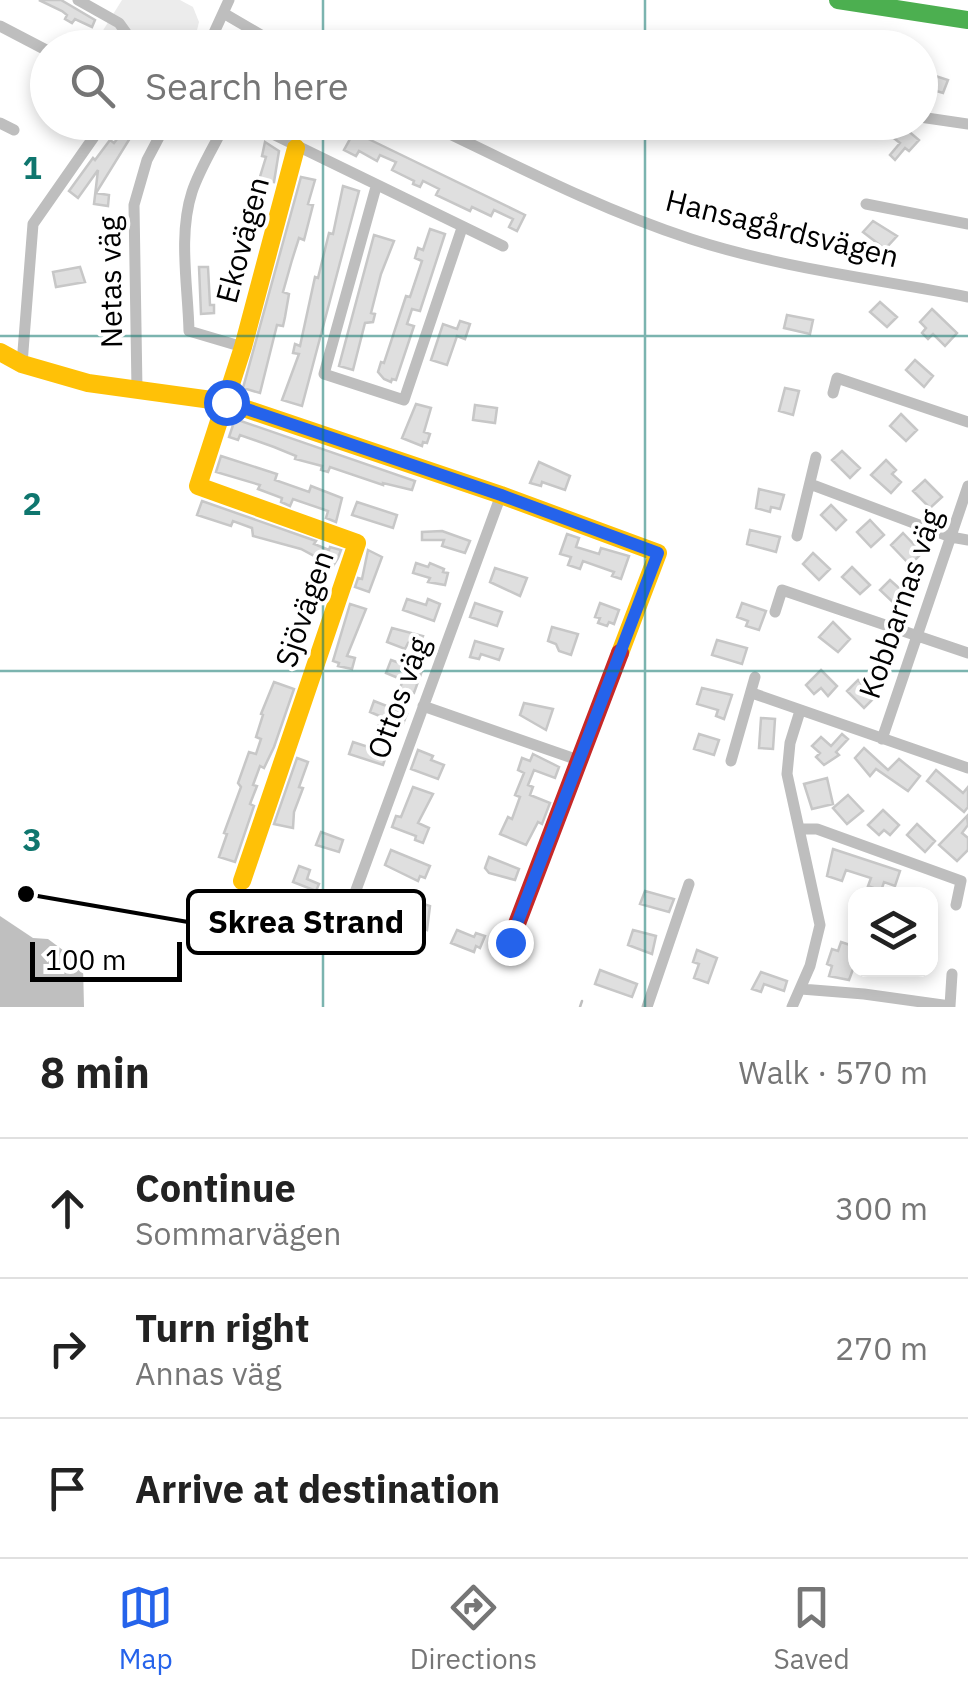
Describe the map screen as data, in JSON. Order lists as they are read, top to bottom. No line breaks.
{"streets":{"street":["Hansagårdsvägen","Ekovägen","Netas väg","Kobbarnas väg","Sjövägen","Ottos väg"]},"crossings":[["Ekovägen","Sjövägen"]],"places":["Skrea Strand"],"scale_bar":"100 m","page":{"search":"Search here","scale":"100 m","heading":["8 min","Walk · 570 m"],"list":[["Continue","Sommarvägen","300 m"],["Turn right","Annas väg","270 m"],"Arrive at destination"],"nav":["Map","Directions","Saved"]},"grid":{"rows":["1","2","3"]}}
